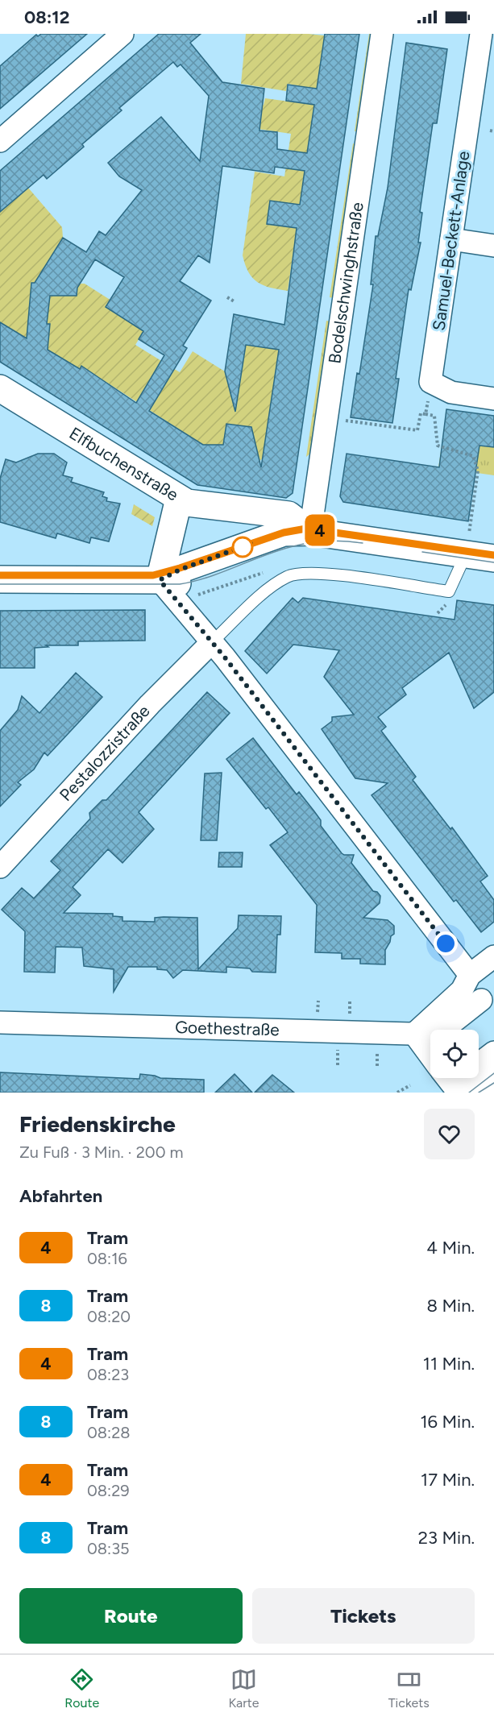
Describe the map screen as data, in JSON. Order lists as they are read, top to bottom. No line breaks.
{"streets":{"main road":["Elfbuchenstraße"],"street":["Samuel-Beckett-Anlage","Bodelschwinghstraße","Pestalozzistraße","Goethestraße"]},"crossings":[["Bodelschwinghstraße","Elfbuchenstraße"]],"lines":["tram line 4"],"page":{"status":"08:12","on_map":"4","heading":[["Friedenskirche","Zu Fuß · 3 Min. · 200 m"],"Abfahrten"],"list":[{"mark":"4","name":"Tram","note":"08:16","value":"4 Min."},{"mark":"8","name":"Tram","note":"08:20","value":"8 Min."},{"mark":"4","name":"Tram","note":"08:23","value":"11 Min."},{"mark":"8","name":"Tram","note":"08:28","value":"16 Min."},{"mark":"4","name":"Tram","note":"08:29","value":"17 Min."},{"mark":"8","name":"Tram","note":"08:35","value":"23 Min."}],"buttons":["Route","Tickets"],"tabs":["Route","Karte","Tickets"]}}
